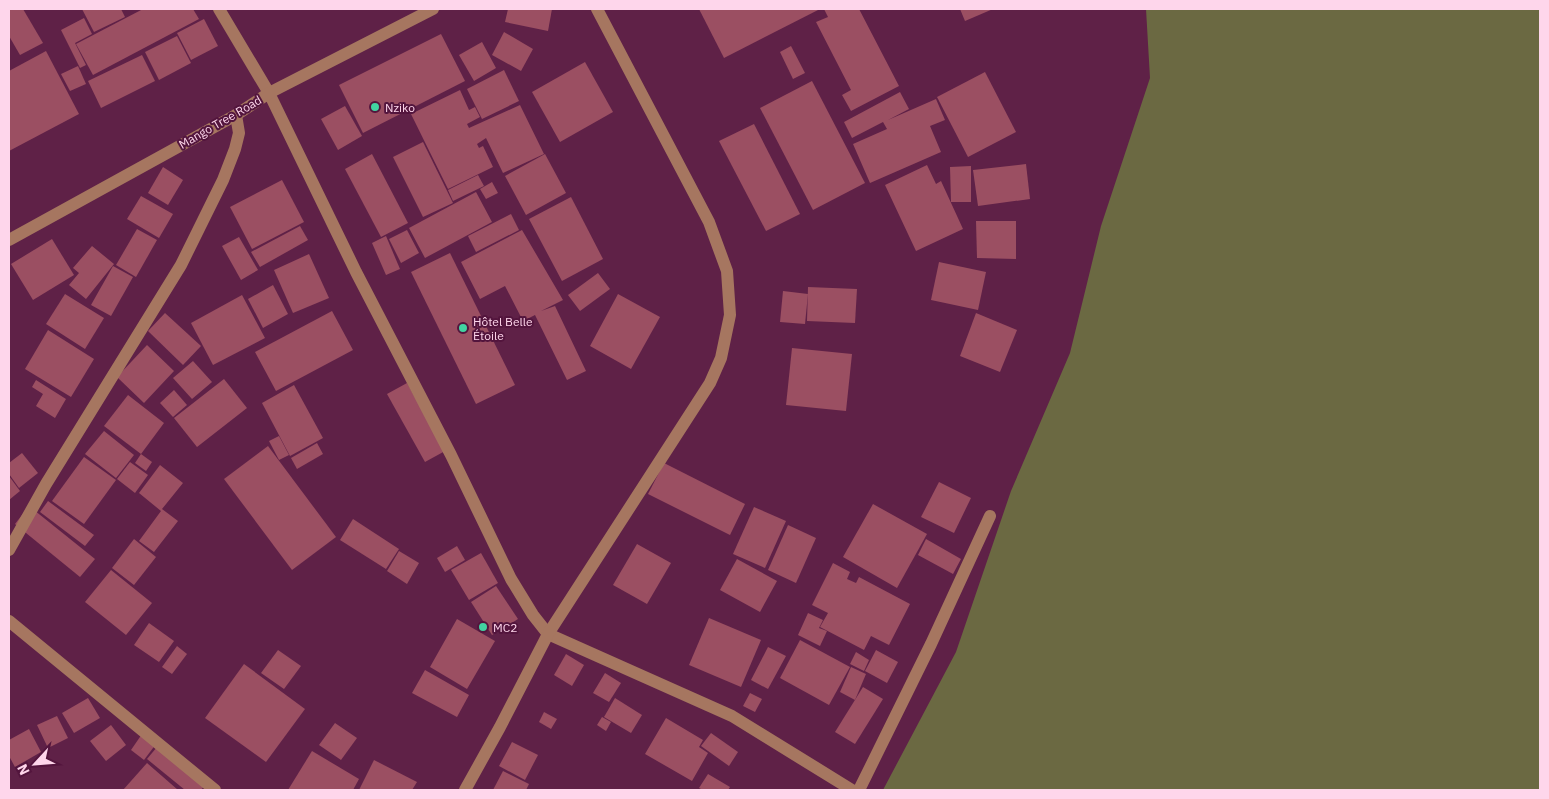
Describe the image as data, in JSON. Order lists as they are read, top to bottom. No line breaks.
{"streets":{"street":["Mango Tree Road"]},"places":["Nziko","Hôtel Belle Étoile","MC2"],"north":"bottom left"}
